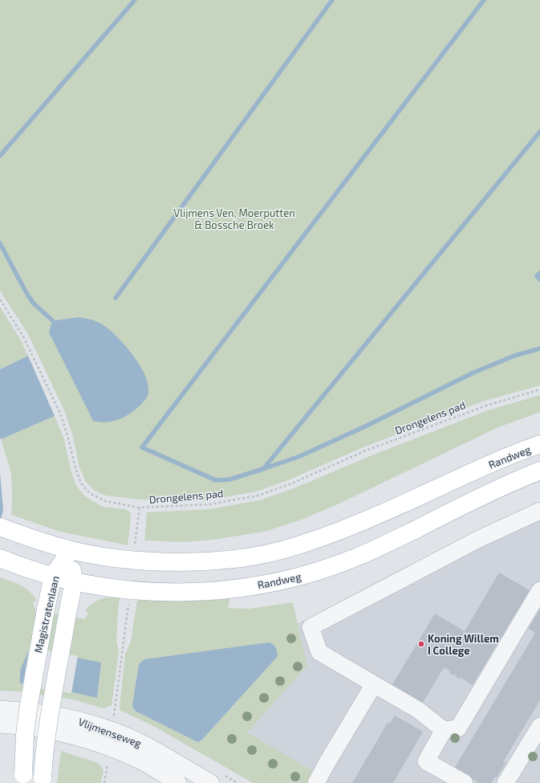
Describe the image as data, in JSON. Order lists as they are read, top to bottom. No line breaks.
{"streets":{"main road":["Randweg","Magistratenlaan"],"street":["Vlijmenseweg"],"path":["Drongelens pad"]},"crossings":[["Randweg","Magistratenlaan"]],"parks":["Vlijmens Ven, Moerputten & Bossche Broek"],"places":["Koning Willem I College"]}
